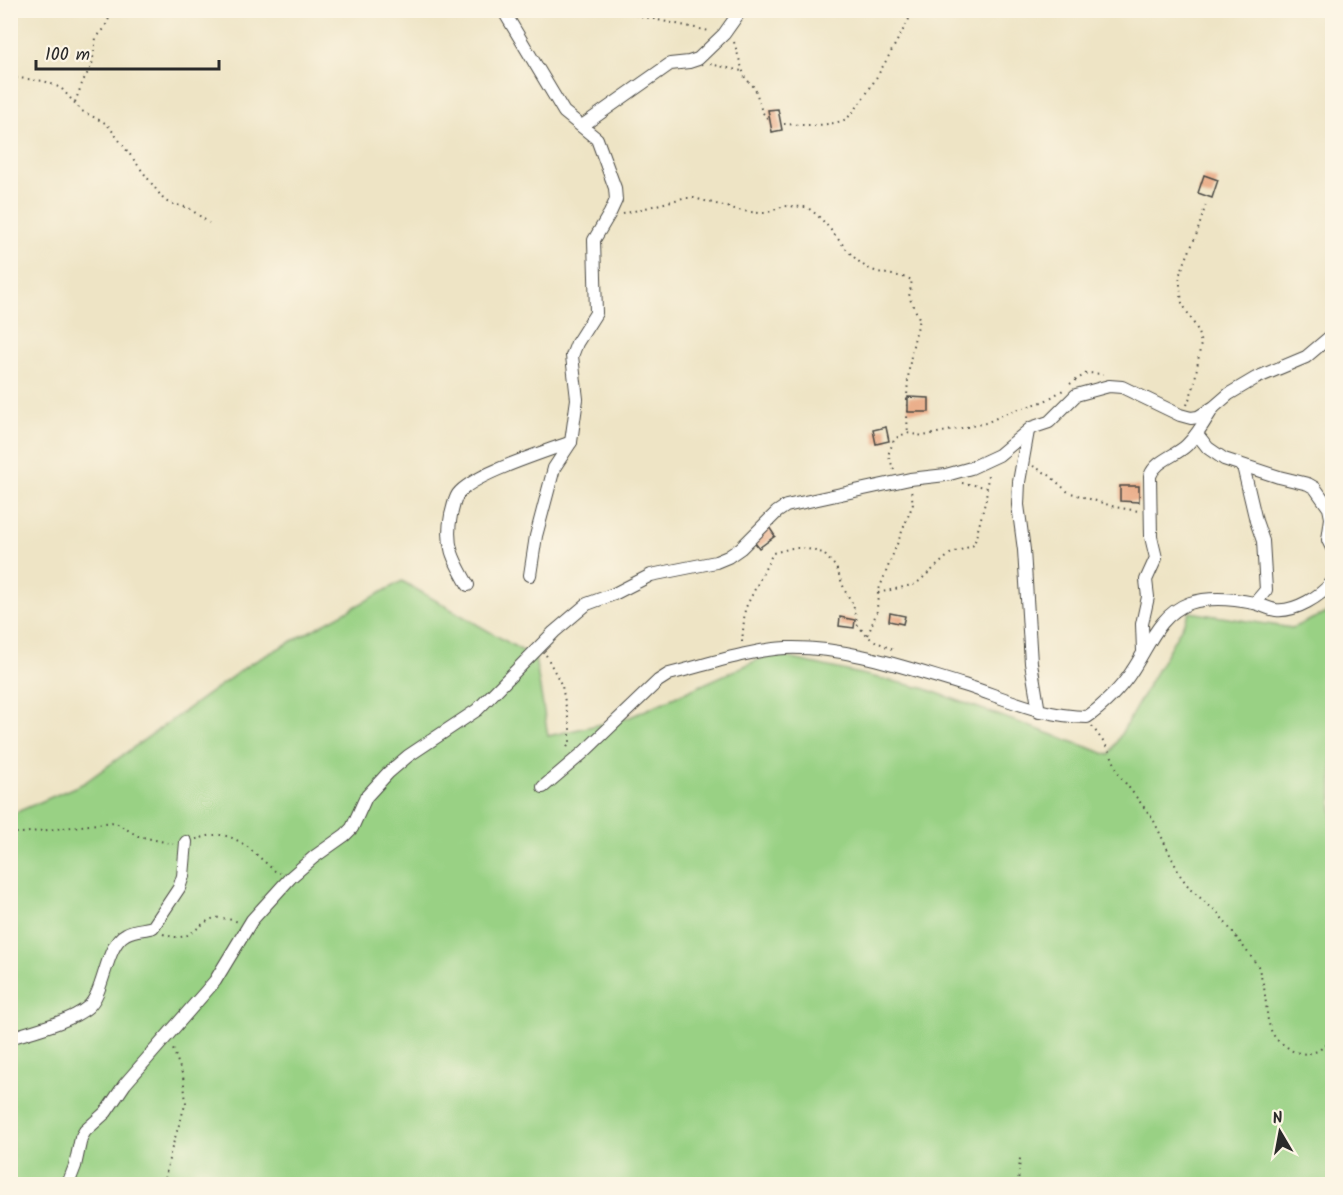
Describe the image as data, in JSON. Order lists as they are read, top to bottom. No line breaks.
{"scale_bar":"100 m","north":"top"}
